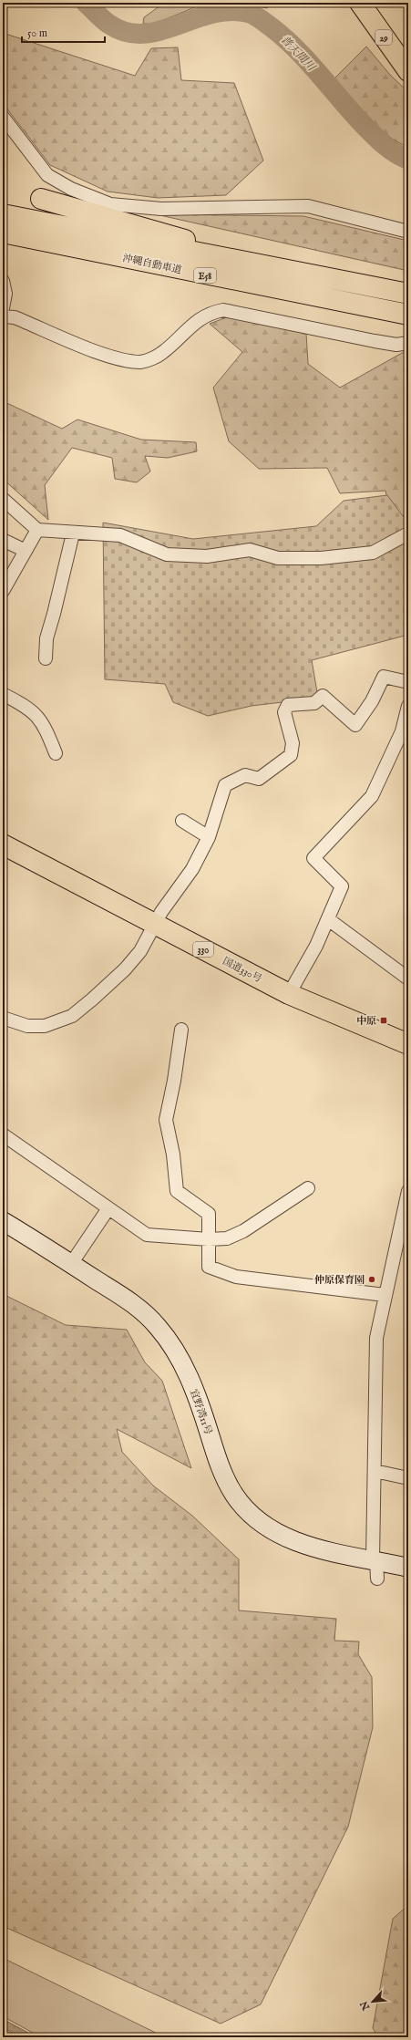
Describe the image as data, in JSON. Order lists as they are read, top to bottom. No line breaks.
{"streets":{"main road":["29","沖縄自動車道","E58","330","国道330号"],"street":["宜野湾11号"]},"water":["普天間川"],"places":{"transit":["中原"],"other":["仲原保育園"]},"scale_bar":"50 m","north":"bottom left"}
